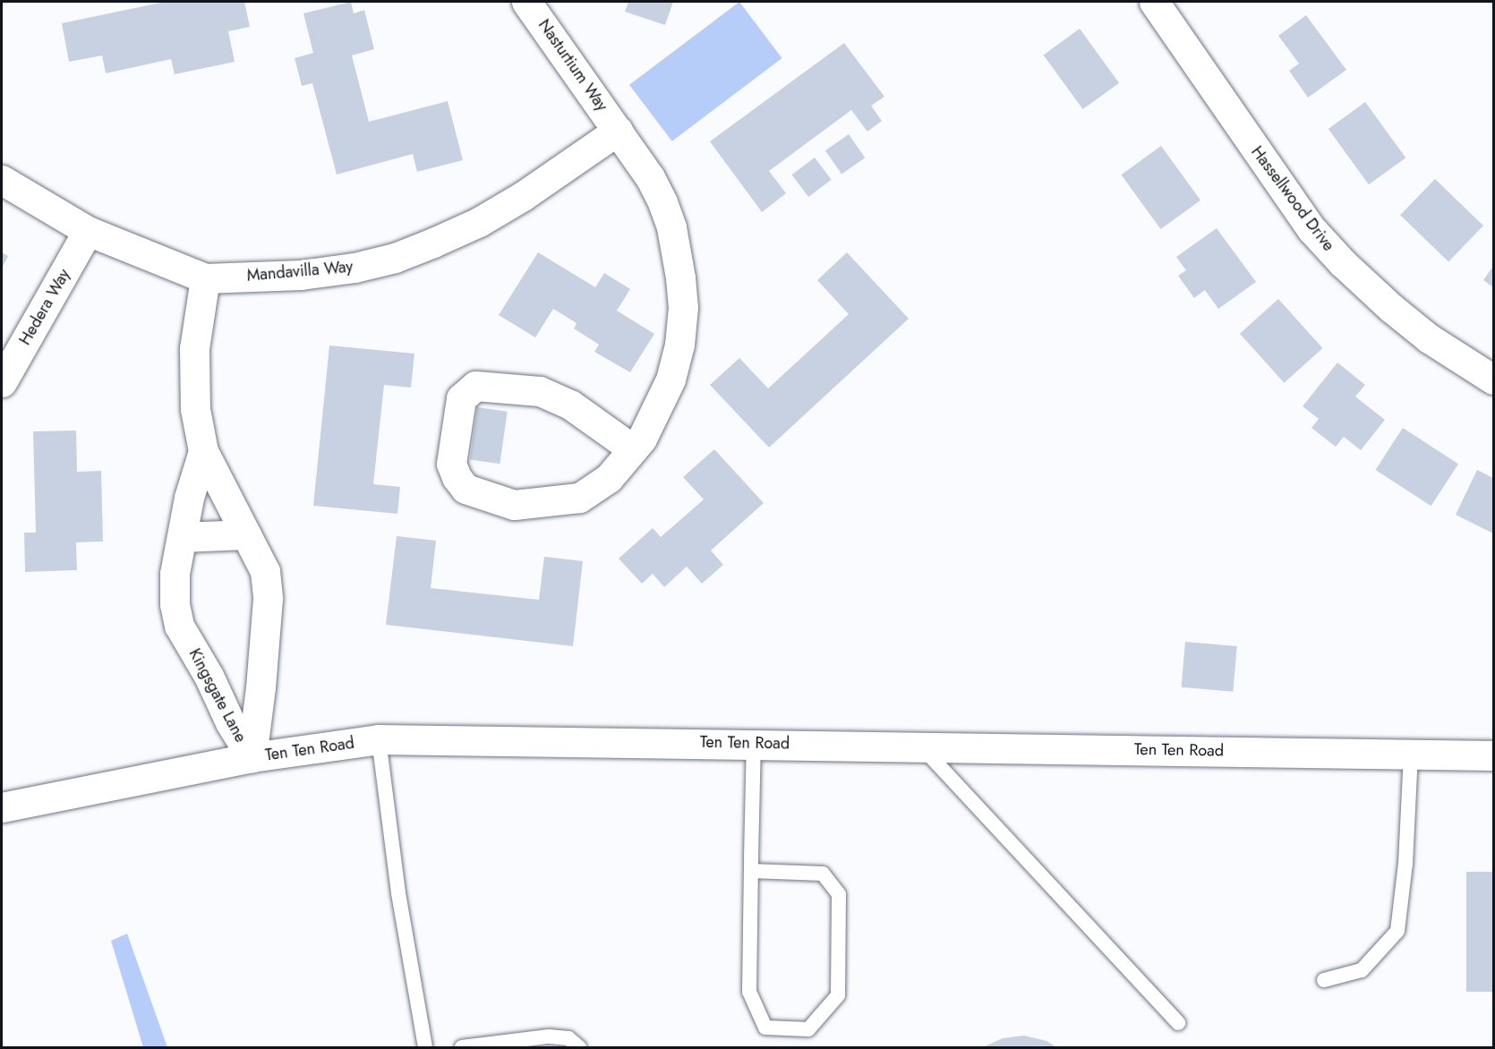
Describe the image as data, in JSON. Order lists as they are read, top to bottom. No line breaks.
{"streets":{"street":["Nasturtium Way","Hassellwood Drive","Mandavilla Way","Hedera Way","Kingsgate Lane","Ten Ten Road"]},"crossings":[["Nasturtium Way","Mandavilla Way"],["Mandavilla Way","Hedera Way"],["Mandavilla Way","Kingsgate Lane"],["Kingsgate Lane","Ten Ten Road"]]}
